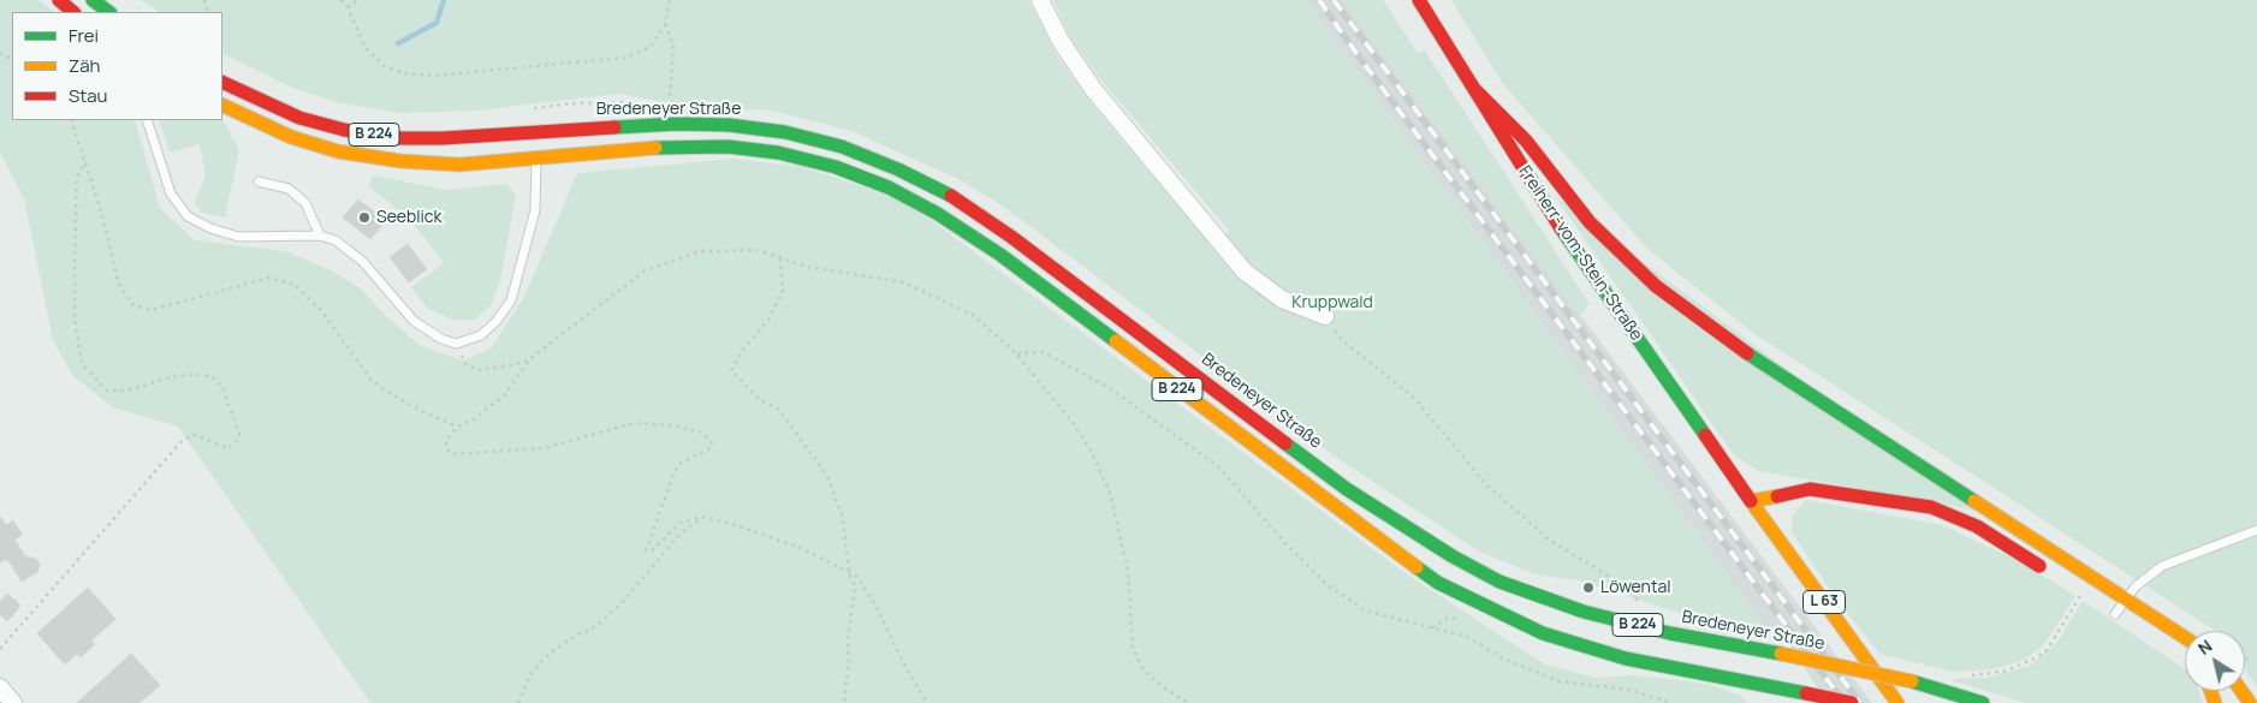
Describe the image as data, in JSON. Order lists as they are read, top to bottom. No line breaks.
{"streets":{"main road":["Bredeneyer Straße","B 224","Freiherr-vom-Stein-Straße","L 63"]},"crossings":[["Freiherr-vom-Stein-Straße","L 63"]],"parks":["Kruppwald"],"places":["Seeblick","Löwental"],"legend":["Frei","Zäh","Stau"],"north":"top left"}
